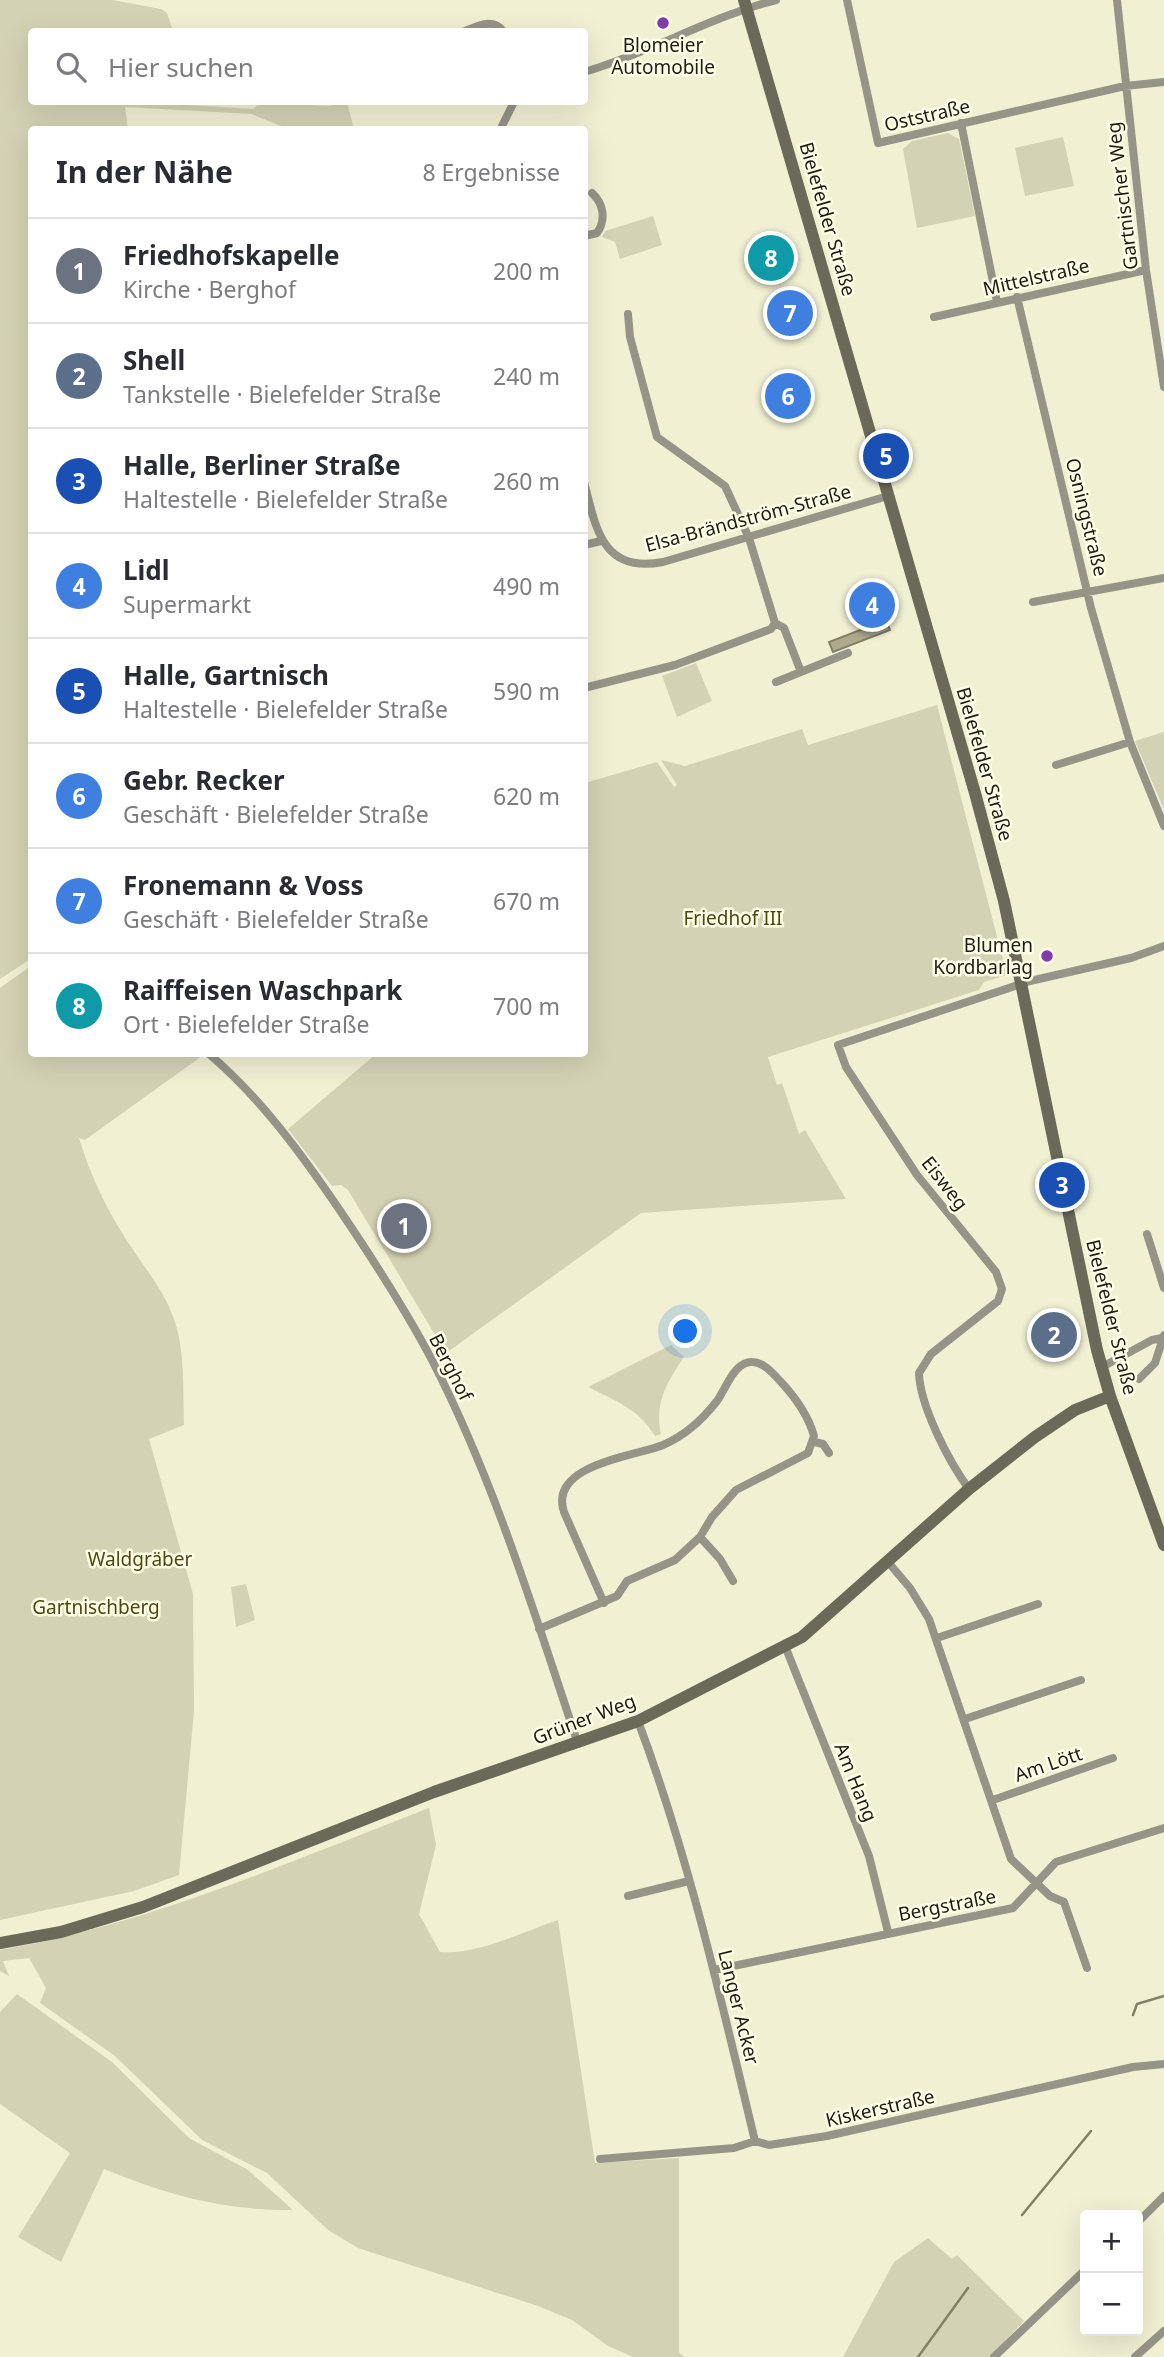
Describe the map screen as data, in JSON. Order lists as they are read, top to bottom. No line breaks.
{"streets":{"street":["Oststraße","Gartnischer Weg","Bielefelder Straße","Mittelstraße","Osningstraße","Elsa-Brändström-Straße","Eisweg","Berghof","Grüner Weg","Am Lött","Am Hang","Bergstraße","Langer Acker","Kiskerstraße"]},"crossings":[["Oststraße","Gartnischer Weg"],["Gartnischer Weg","Mittelstraße"],["Bielefelder Straße","Elsa-Brändström-Straße"],["Bielefelder Straße","Eisweg"],["Bielefelder Straße","Grüner Weg"],["Mittelstraße","Osningstraße"],["Eisweg","Grüner Weg"],["Berghof","Grüner Weg"],["Grüner Weg","Am Hang"],["Grüner Weg","Langer Acker"],["Am Hang","Bergstraße"],["Bergstraße","Langer Acker"],["Langer Acker","Kiskerstraße"]],"parks":["Friedhof III","Waldgräber","Gartnischberg"],"places":["Blomeier Automobile","Blumen Kordbarlag"],"page":{"search":"Hier suchen","heading":["In der Nähe","8 Ergebnisse"],"list":[{"mark":"1","name":"Friedhofskapelle","note":"Kirche · Berghof","value":"200 m"},{"mark":"2","name":"Shell","note":"Tankstelle · Bielefelder Straße","value":"240 m"},{"mark":"3","name":"Halle, Berliner Straße","note":"Haltestelle · Bielefelder Straße","value":"260 m"},{"mark":"4","name":"Lidl","note":"Supermarkt","value":"490 m"},{"mark":"5","name":"Halle, Gartnisch","note":"Haltestelle · Bielefelder Straße","value":"590 m"},{"mark":"6","name":"Gebr. Recker","note":"Geschäft · Bielefelder Straße","value":"620 m"},{"mark":"7","name":"Fronemann & Voss","note":"Geschäft · Bielefelder Straße","value":"670 m"},{"mark":"8","name":"Raiffeisen Waschpark","note":"Ort · Bielefelder Straße","value":"700 m"}],"pins":["8","7","6","5","4","3","1","2"],"map_buttons":["+","−"]}}
